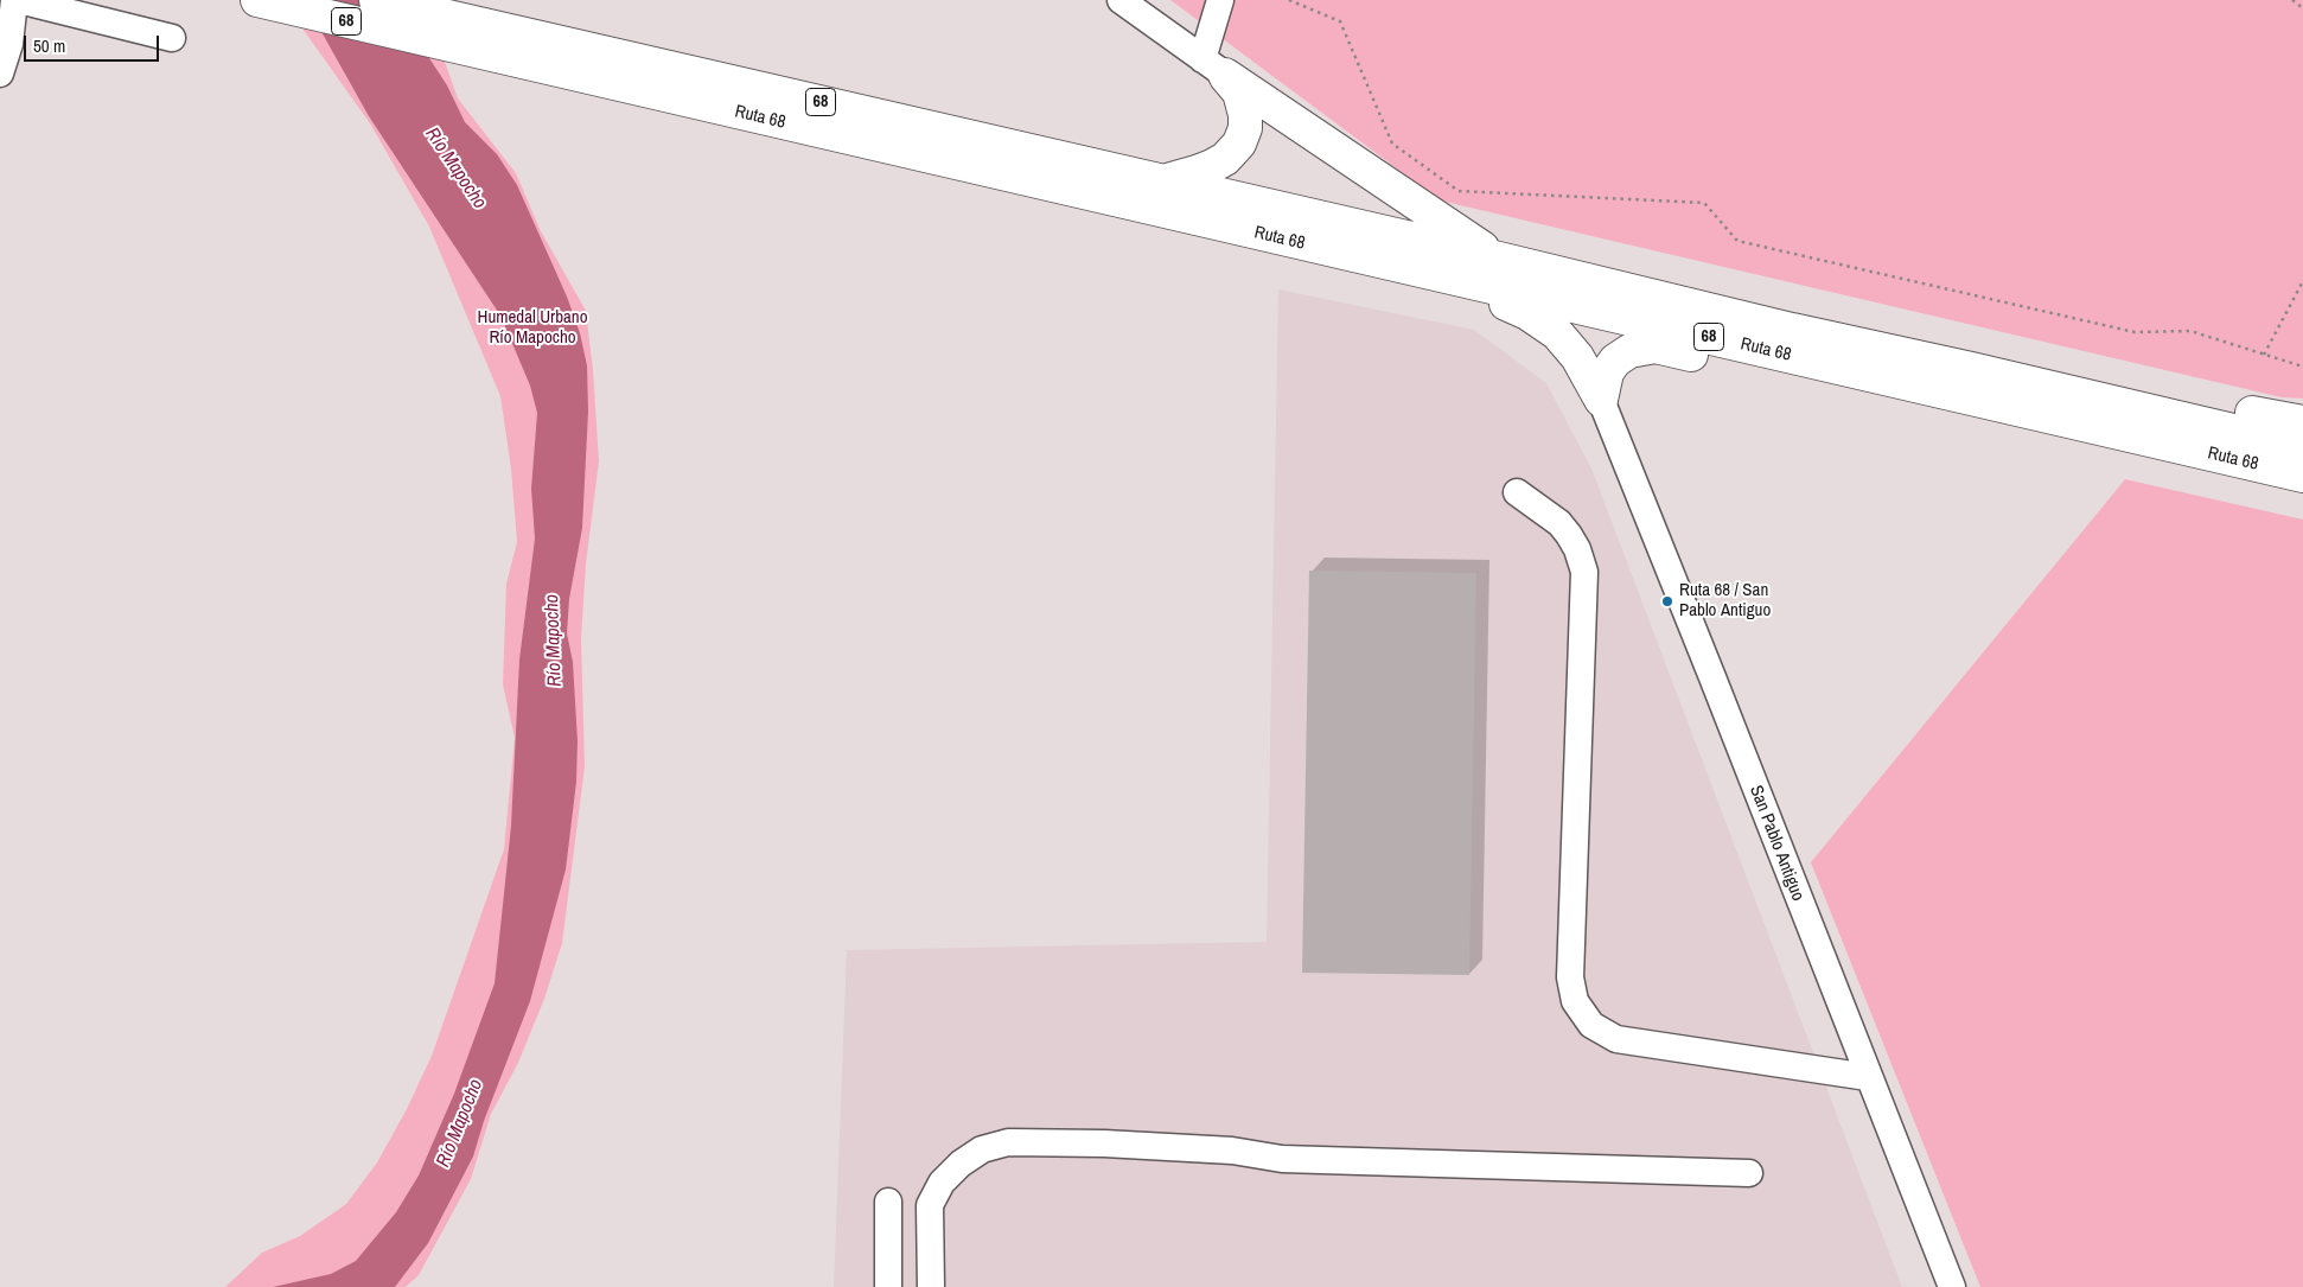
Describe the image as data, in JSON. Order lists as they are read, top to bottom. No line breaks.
{"streets":{"highway":["68","Ruta 68"],"street":["San Pablo Antiguo"]},"water":["Río Mapocho"],"parks":["Humedal Urbano Río Mapocho"],"places":["Ruta 68 / San Pablo Antiguo"],"scale_bar":"50 m"}
